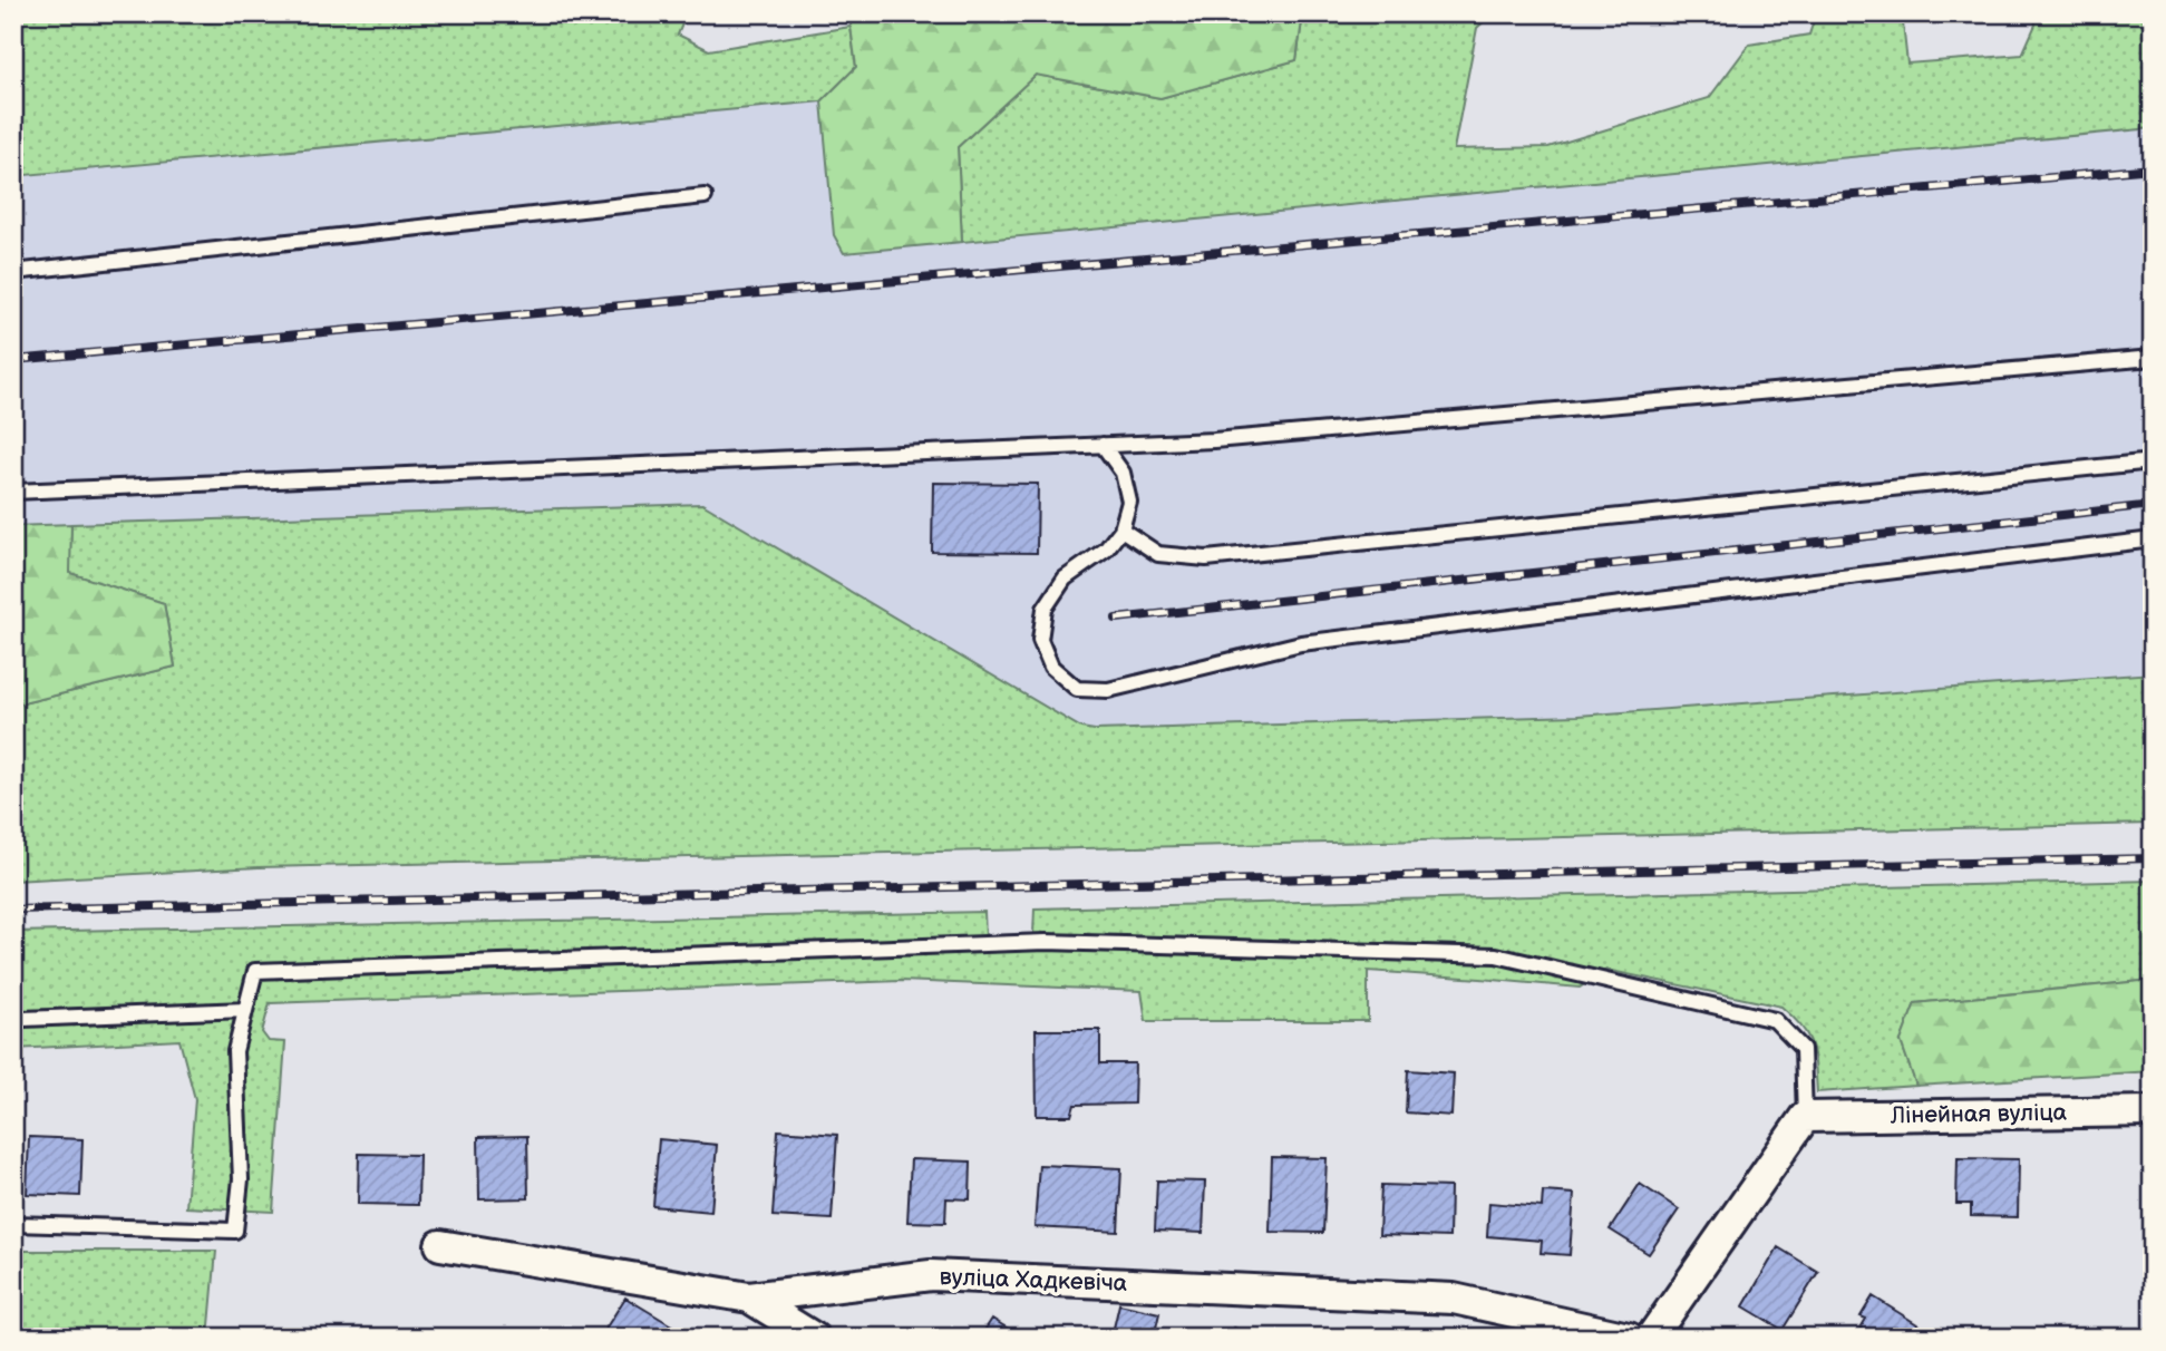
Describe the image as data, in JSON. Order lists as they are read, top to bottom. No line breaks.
{"streets":{"street":["Лінейная вуліца","вуліца Хадкевіча"]}}
